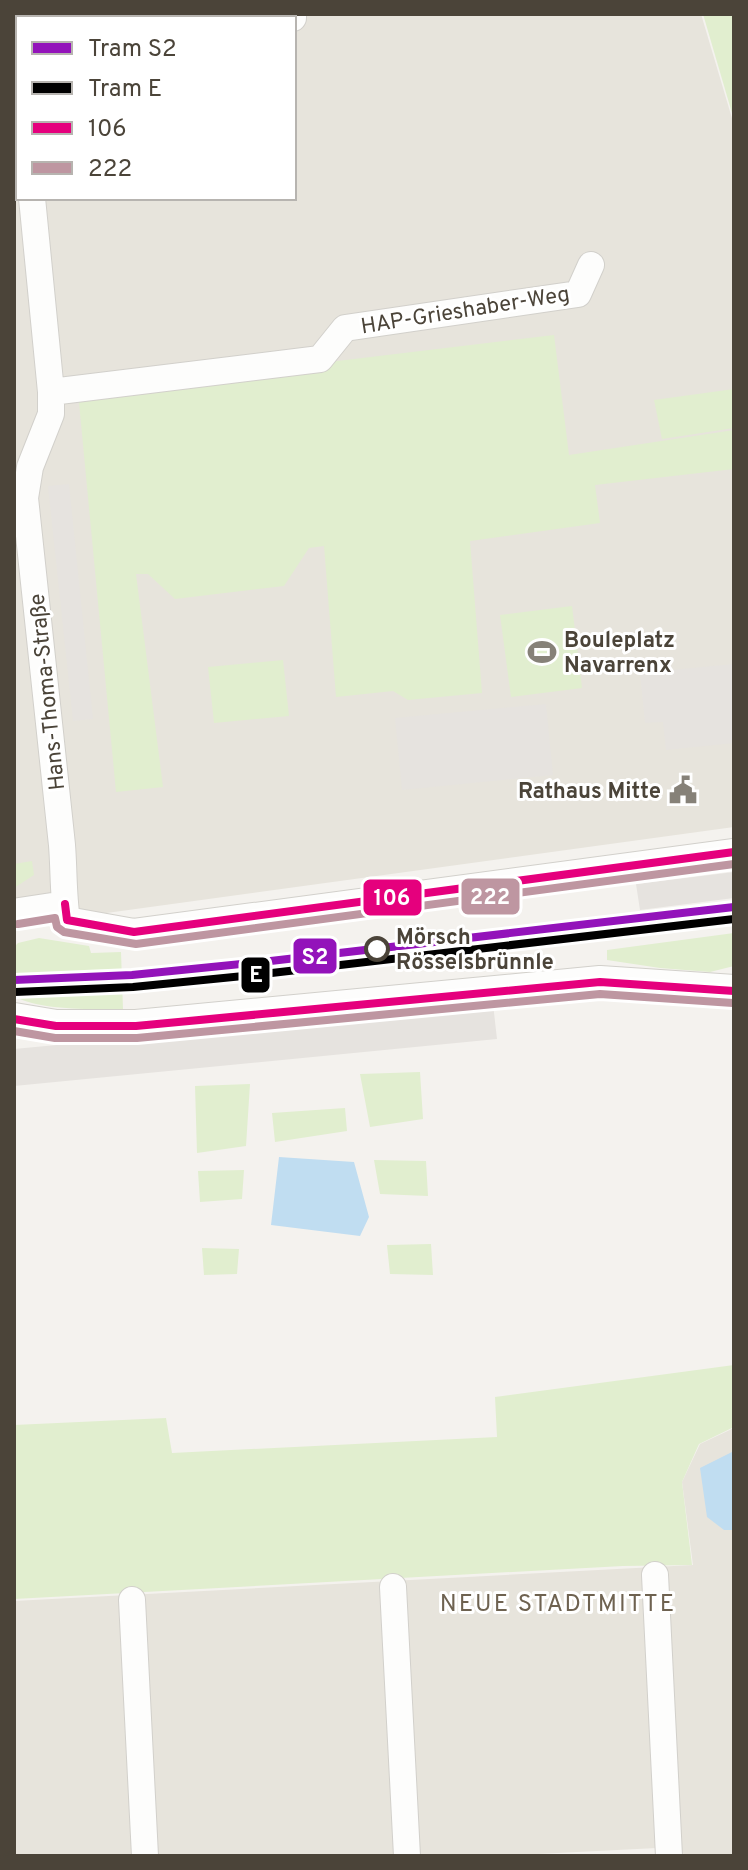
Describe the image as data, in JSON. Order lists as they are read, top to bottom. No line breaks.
{"streets":{"street":["HAP-Grieshaber-Weg","Hans-Thoma-Straße"]},"crossings":[["HAP-Grieshaber-Weg","Hans-Thoma-Straße"]],"districts":["NEUE STADTMITTE"],"places":{"sports":["Bouleplatz Navarrenx"],"public building":["Rathaus Mitte"],"other":["Mörsch Rösselsbrünnle"]},"lines":["transit line 106","transit line 222","tram line S2","tram line E"],"legend":["Tram S2","Tram E","106","222"]}
